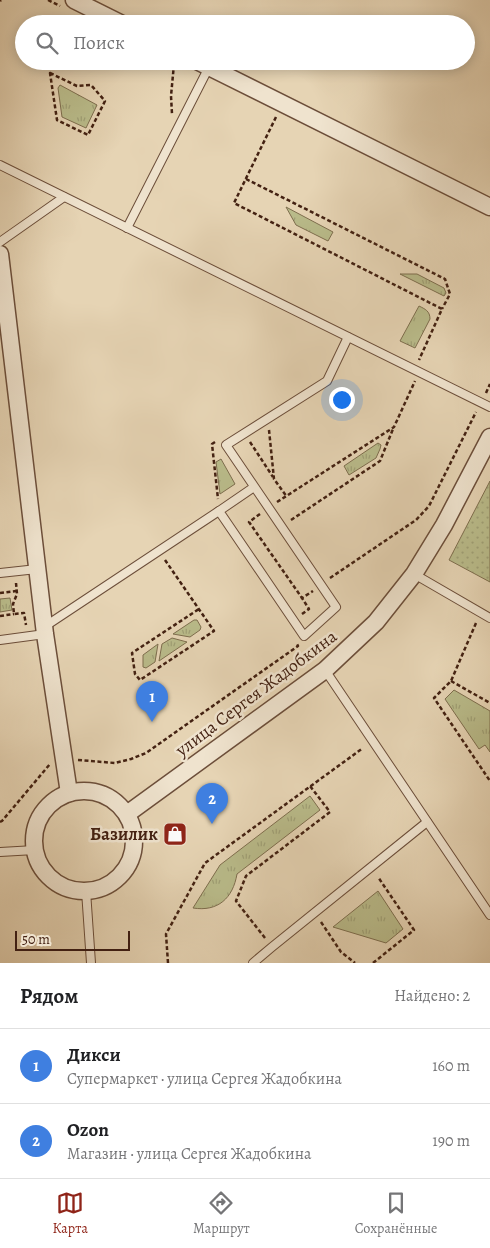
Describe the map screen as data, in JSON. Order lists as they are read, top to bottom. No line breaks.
{"streets":{"street":["улица Сергея Жадобкина"]},"places":{"shop":["Базилик"]},"scale_bar":"50 m","page":{"search":"Поиск","pins":["1","2"],"scale":"50 m","heading":["Рядом","Найдено: 2"],"list":[{"mark":"1","name":"Дикси","note":"Супермаркет · улица Сергея Жадобкина","value":"160 m"},{"mark":"2","name":"Ozon","note":"Магазин · улица Сергея Жадобкина","value":"190 m"}],"nav":["Карта","Маршрут","Сохранённые"]}}
